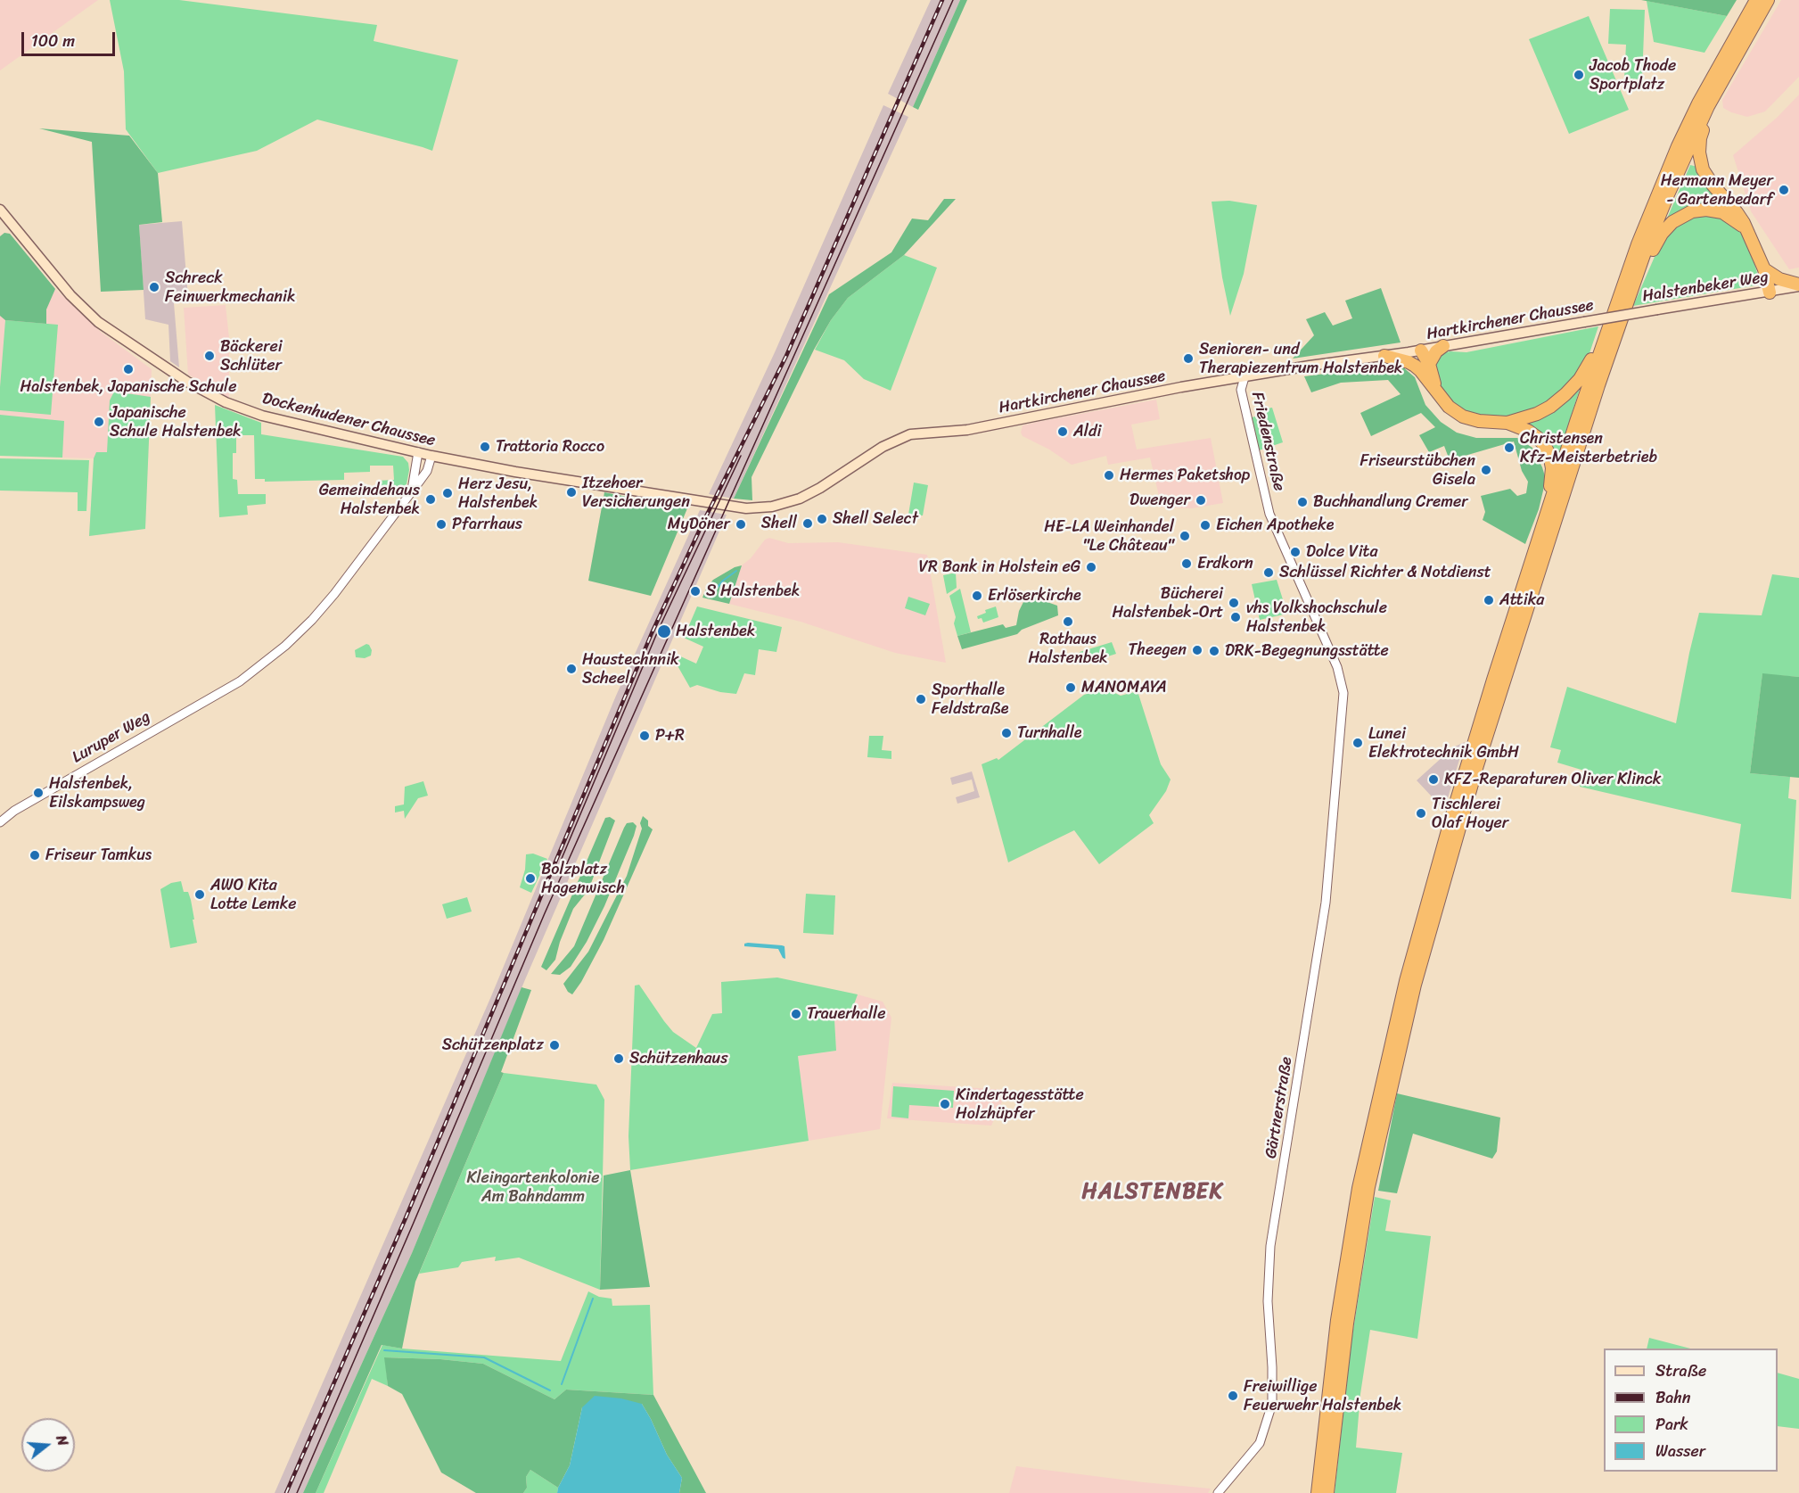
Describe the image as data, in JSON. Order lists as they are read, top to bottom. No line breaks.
{"streets":{"main road":["Halstenbeker Weg","Hartkirchener Chaussee","Dockenhudener Chaussee"],"street":["Friedenstraße","Luruper Weg","Gärtnerstraße"]},"crossings":[["Halstenbeker Weg","Hartkirchener Chaussee"],["Hartkirchener Chaussee","Dockenhudener Chaussee"],["Hartkirchener Chaussee","Friedenstraße"],["Dockenhudener Chaussee","Luruper Weg"],["Friedenstraße","Gärtnerstraße"]],"districts":["HALSTENBEK"],"parks":["Kleingartenkolonie Am Bahndamm"],"places":["Jacob Thode Sportplatz","Hermann Meyer - Gartenbedarf","Schreck Feinwerkmechanik","Bäckerei Schlüter","Senioren- und Therapiezentrum Halstenbek","Halstenbek, Japanische Schule","Japanische Schule Halstenbek","Aldi","Trattoria Rocco","Christensen Kfz-Meisterbetrieb","Friseurstübchen Gisela","Hermes Paketshop","Itzehoer Versicherungen","Herz Jesu, Halstenbek","Gemeindehaus Halstenbek","Dwenger","Buchhandlung Cremer","Shell Select","Shell","Pfarrhaus","MyDöner","Eichen Apotheke","HE-LA Weinhandel \"Le Château\"","Dolce Vita","Erdkorn","VR Bank in Holstein eG","Schlüssel Richter & Notdienst","S Halstenbek","Erlöserkirche","Attika","Bücherei Halstenbek-Ort","vhs Volkshochschule Halstenbek","Rathaus Halstenbek","Halstenbek","Theegen","DRK-Begegnungsstätte","Haustechnnik Scheel","MANOMAYA","Sporthalle Feldstraße","Turnhalle","P+R","Lunei Elektrotechnik GmbH","KFZ-Reparaturen Oliver Klinck","Halstenbek, Eilskampsweg","Tischlerei Olaf Hoyer","Friseur Tamkus","Bolzplatz Hagenwisch","AWO Kita Lotte Lemke","Trauerhalle","Schützenplatz","Schützenhaus","Kindertagesstätte Holzhüpfer","Freiwillige Feuerwehr Halstenbek"],"legend":["Straße","Bahn","Park","Wasser"],"scale_bar":"100 m","north":"right"}
